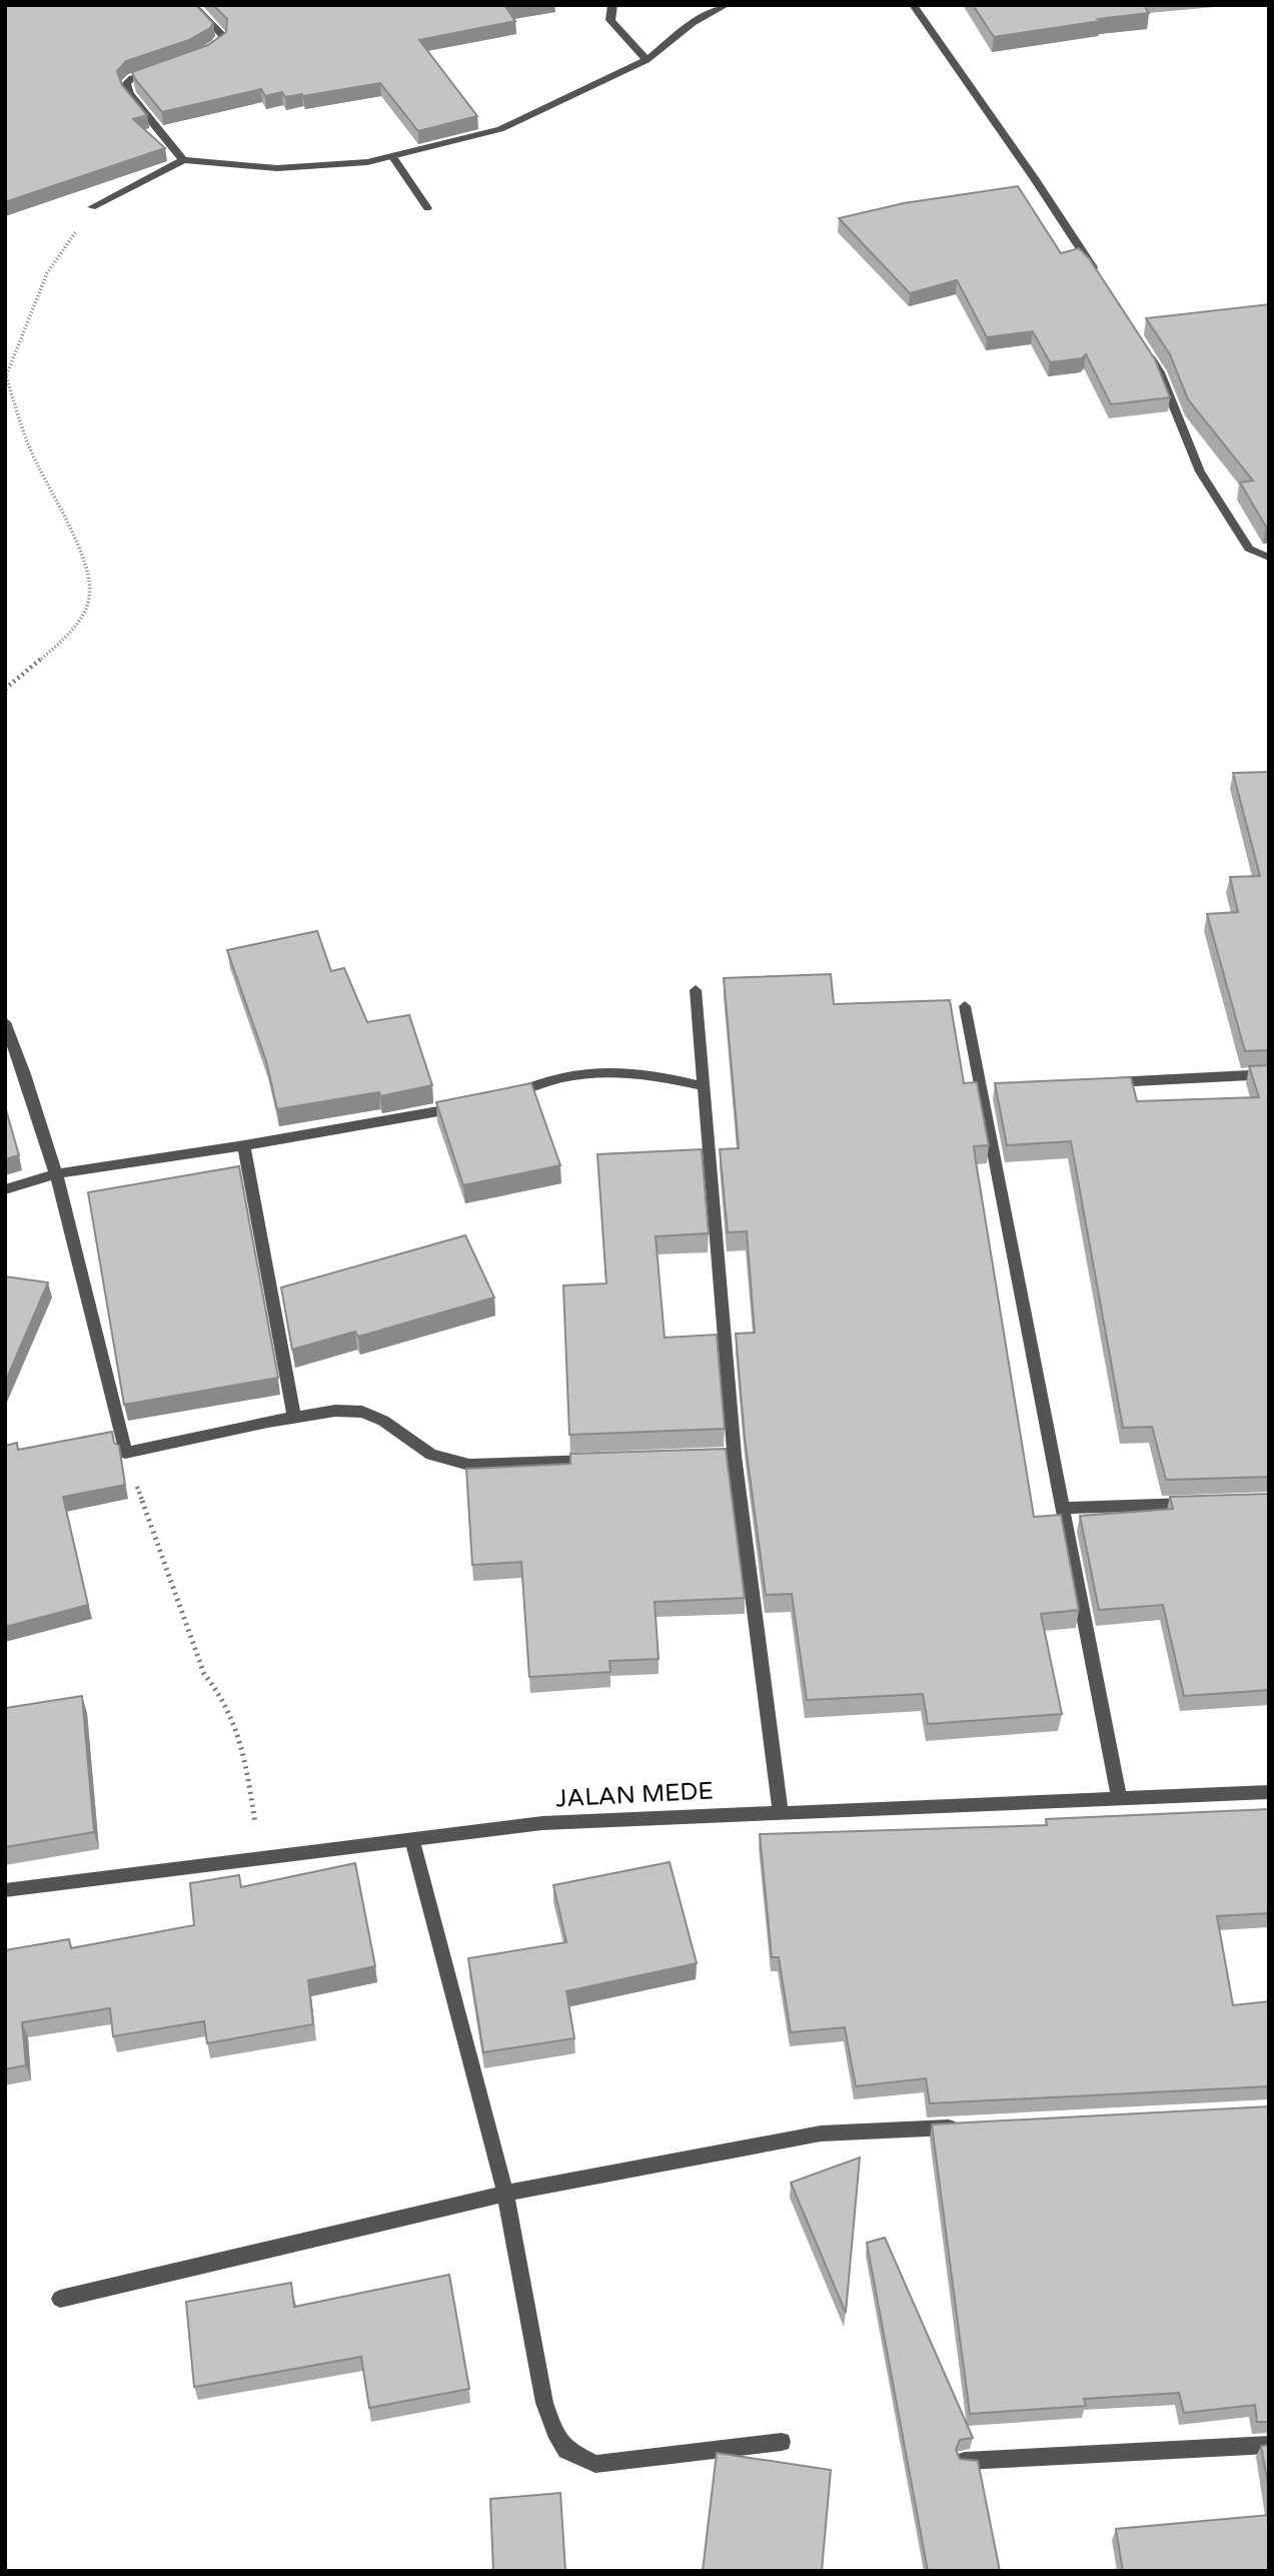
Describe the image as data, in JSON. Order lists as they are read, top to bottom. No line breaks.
{"streets":{"street":["JALAN MEDE"]}}
